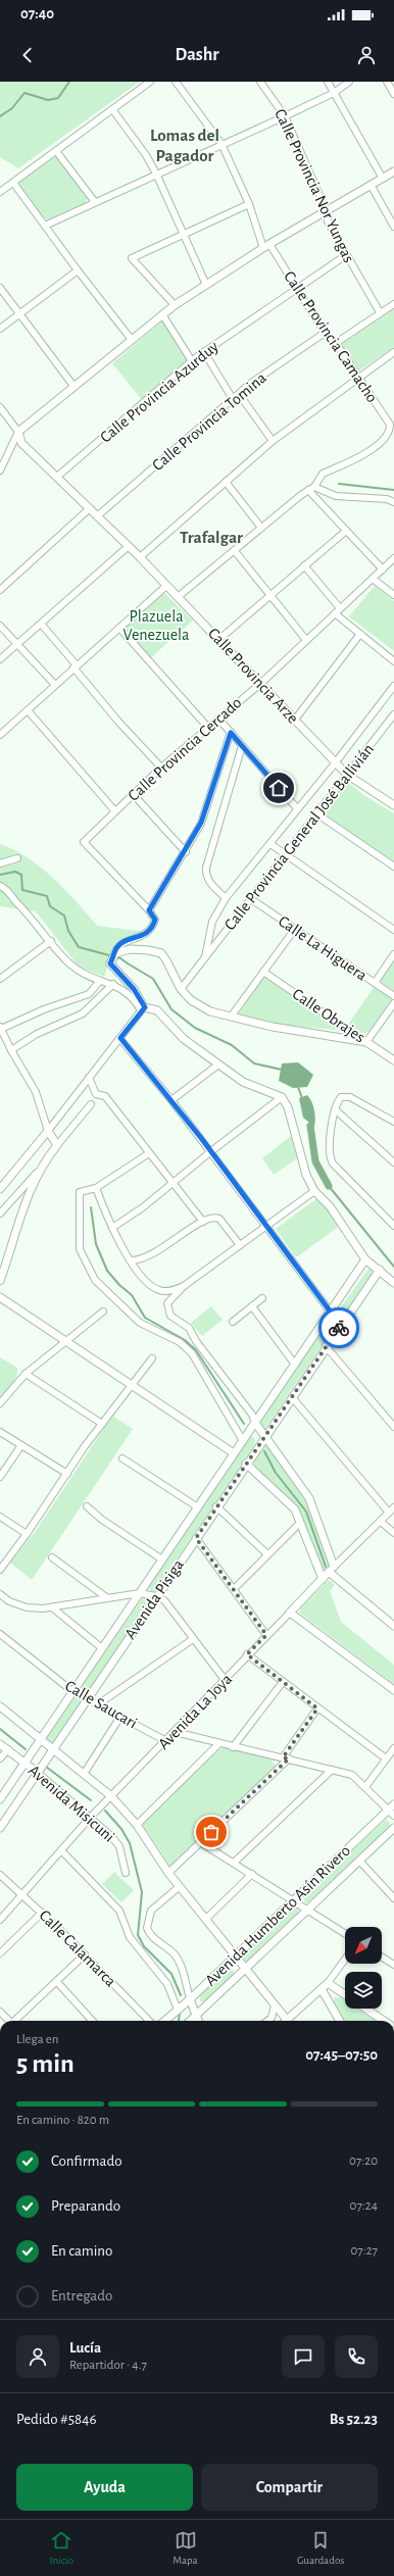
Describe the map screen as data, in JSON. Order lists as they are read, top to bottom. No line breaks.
{"streets":{"street":["Calle Provincia Nor Yungas","Calle Provincia Camacho","Calle Provincia Azurduy","Calle Provincia Tomina","Calle Provincia Arze","Calle Provincia Cercado","Calle Provincia General José Ballivián","Calle La Higuera","Calle Obrajes","Avenida Pisiga","Calle Saucari","Avenida La Joya","Avenida Misicuni","Avenida Humberto Asín Rivero","Calle Calamarca"]},"crossings":[["Calle Provincia Nor Yungas","Calle Provincia Azurduy"],["Calle Provincia Camacho","Calle Provincia Azurduy"],["Calle Provincia Camacho","Calle Provincia Tomina"],["Calle Provincia Azurduy","Calle Provincia Arze"],["Calle Provincia Tomina","Calle Provincia Arze"],["Calle Provincia Arze","Calle Provincia Cercado"],["Calle Provincia Arze","Calle Provincia General José Ballivián"],["Calle Provincia General José Ballivián","Calle La Higuera"],["Avenida Pisiga","Calle Saucari"],["Avenida Pisiga","Avenida Misicuni"],["Calle Saucari","Avenida La Joya"],["Avenida La Joya","Avenida Misicuni"],["Avenida La Joya","Calle Calamarca"]],"districts":["Lomas del Pagador","Trafalgar"],"parks":["Plazuela Venezuela"],"north":"bottom left","page":{"status":"07:40","header":"Dashr","heading":["5 min","Llega en","07:45–07:50"],"panel":["Lucía","Repartidor · 4.7","Pedido #5846","Bs 52.23"],"bar":"En camino · 820 m","list":[["Confirmado","07:20"],["Preparando","07:24"],["En camino","07:27"],"Entregado"],"buttons":["Ayuda","Compartir"],"tabs":["Inicio","Mapa","Guardados"]}}
